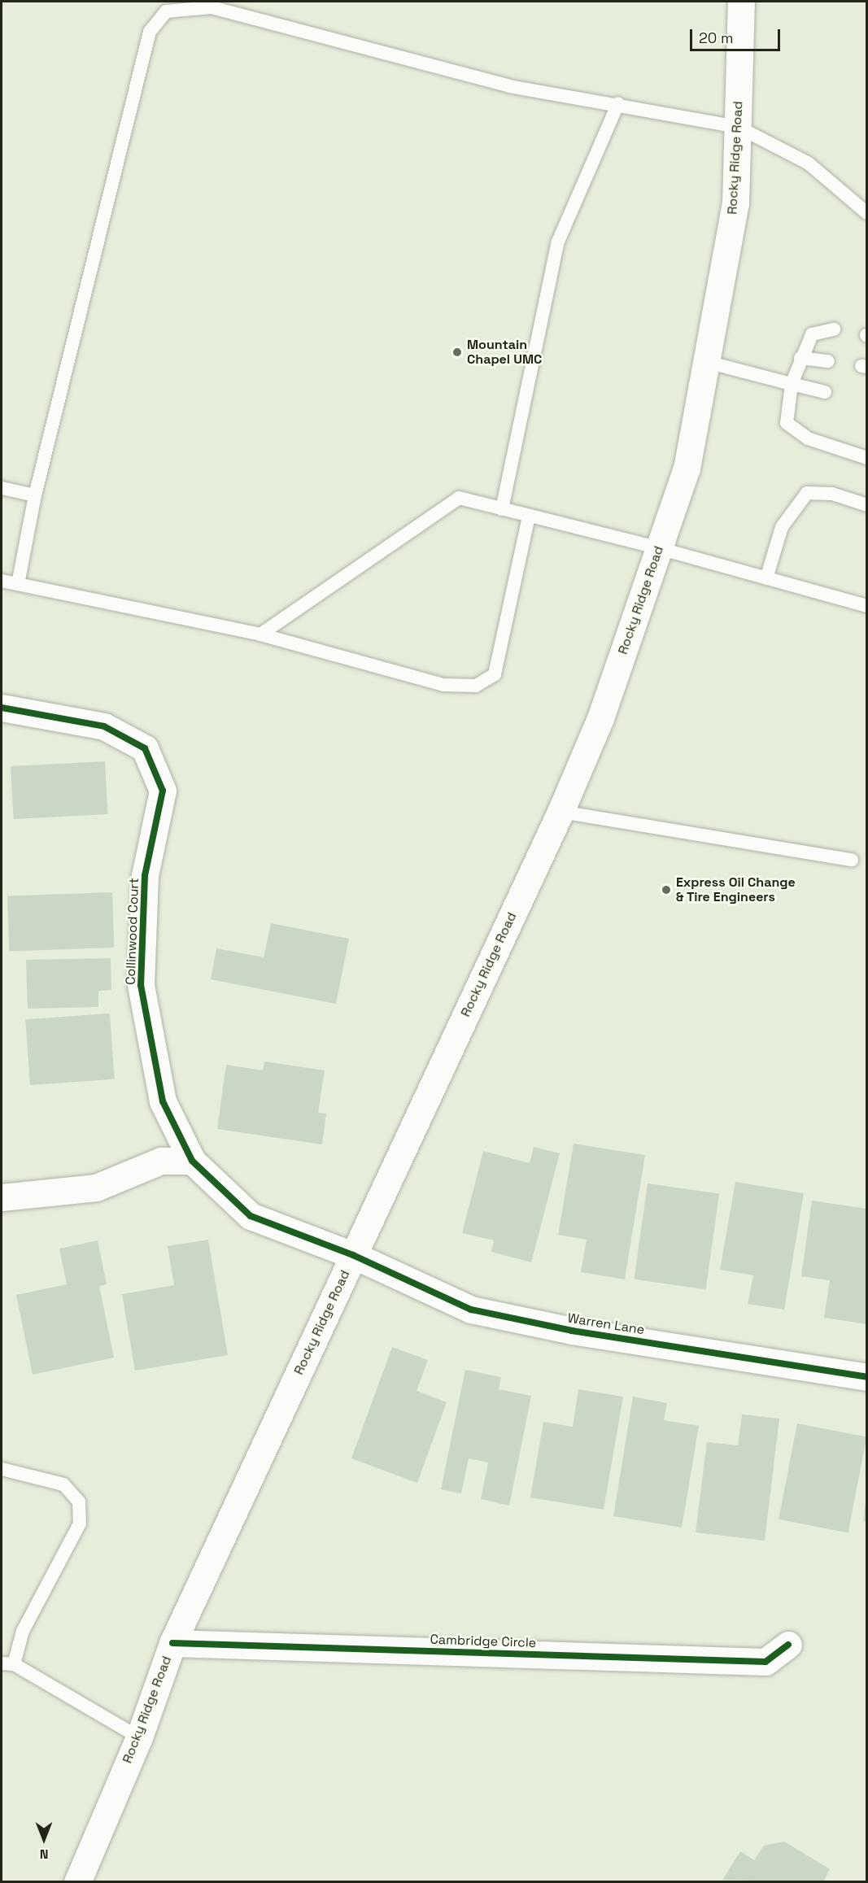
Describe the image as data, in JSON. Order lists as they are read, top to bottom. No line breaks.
{"streets":{"street":["Rocky Ridge Road","Collinwood Court","Warren Lane","Cambridge Circle"]},"crossings":[["Rocky Ridge Road","Collinwood Court"],["Rocky Ridge Road","Warren Lane"],["Rocky Ridge Road","Cambridge Circle"],["Collinwood Court","Warren Lane"]],"places":["Mountain Chapel UMC","Express Oil Change & Tire Engineers"],"scale_bar":"20 m","north":"bottom"}
